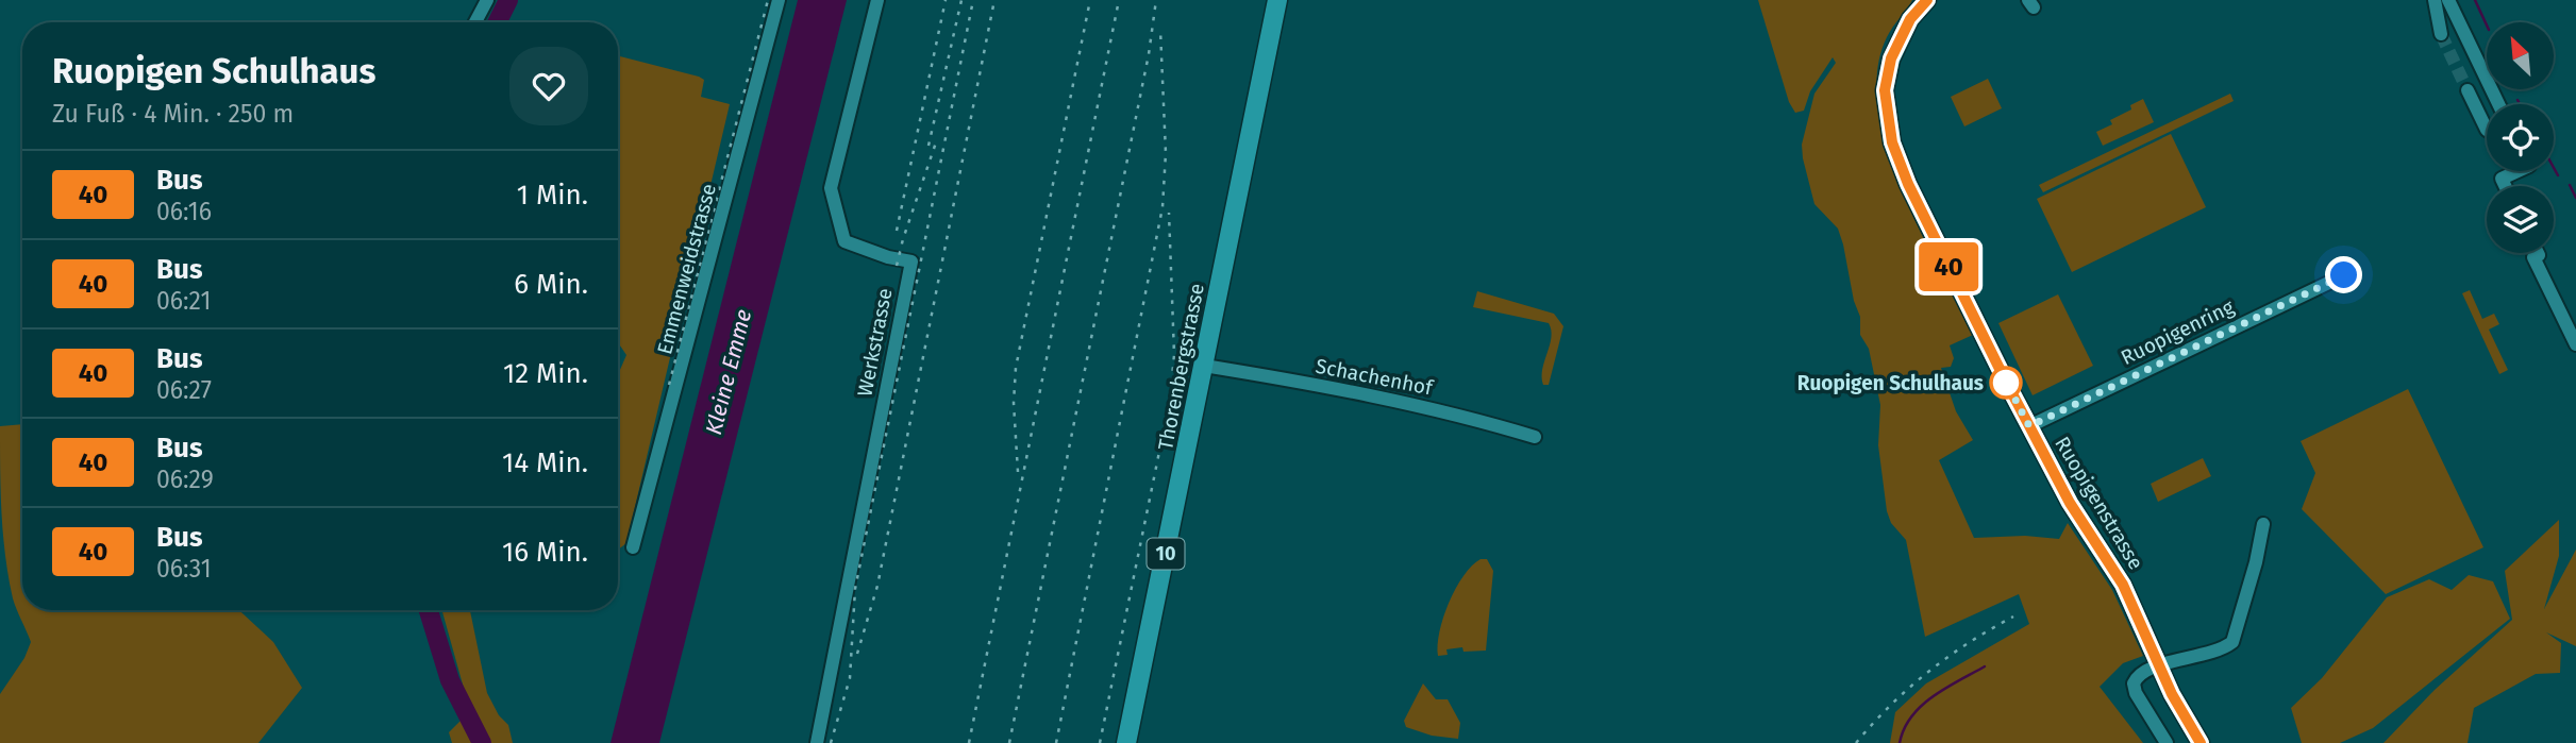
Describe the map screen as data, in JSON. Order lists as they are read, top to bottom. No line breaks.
{"streets":{"main road":["Thorenbergstrasse","10"],"street":["Emmenweidstrasse","Ruopigenring","Werkstrasse","Schachenhof","Ruopigenstrasse"]},"crossings":[["Ruopigenring","Ruopigenstrasse"],["Thorenbergstrasse","Schachenhof"]],"water":["Kleine Emme"],"places":["Ruopigen Schulhaus"],"lines":["bus line 40"],"north":"top left","page":{"on_map":"40","heading":["Ruopigen Schulhaus","Zu Fuß · 4 Min. · 250 m"],"list":[{"mark":"40","name":"Bus","note":"06:16","value":"1 Min."},{"mark":"40","name":"Bus","note":"06:21","value":"6 Min."},{"mark":"40","name":"Bus","note":"06:27","value":"12 Min."},{"mark":"40","name":"Bus","note":"06:29","value":"14 Min."},{"mark":"40","name":"Bus","note":"06:31","value":"16 Min."}]}}
